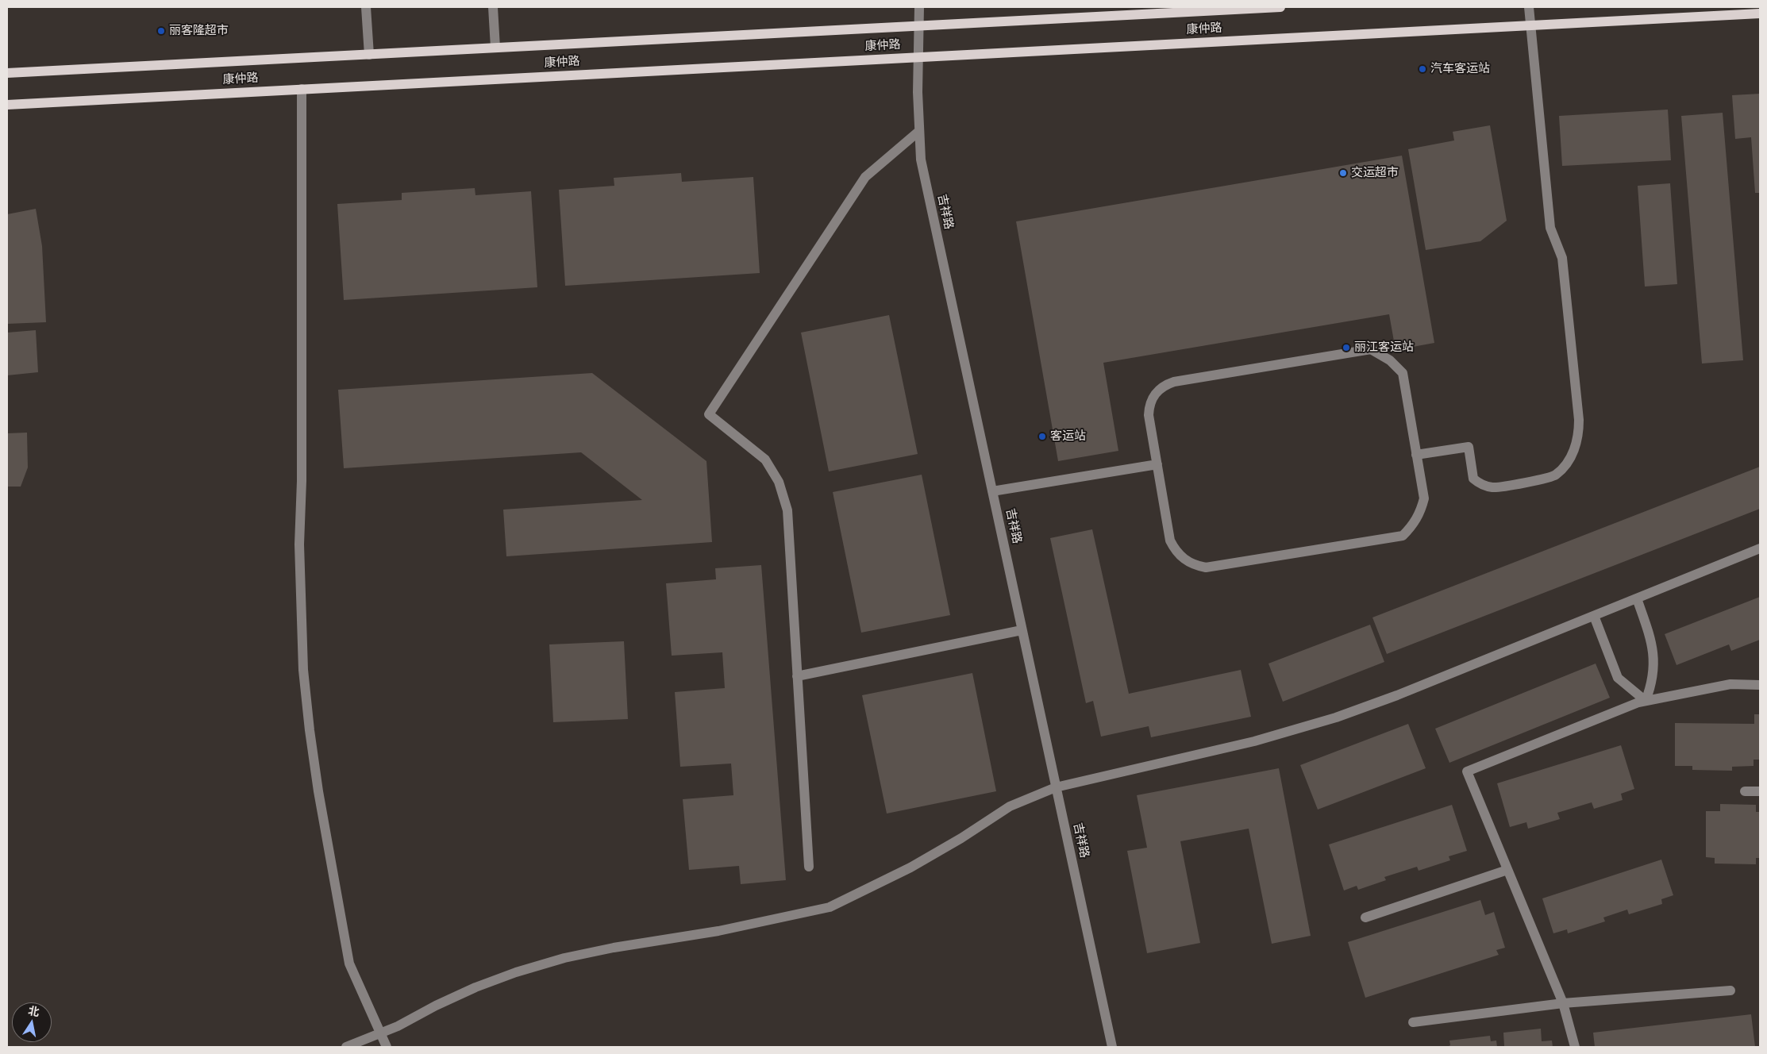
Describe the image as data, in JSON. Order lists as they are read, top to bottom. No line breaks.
{"streets":{"main road":["康仲路"],"street":["吉祥路"]},"crossings":[["康仲路","吉祥路"]],"places":["丽客隆超市","汽车客运站","交运超市","丽江客运站","客运站"],"north":"top"}
